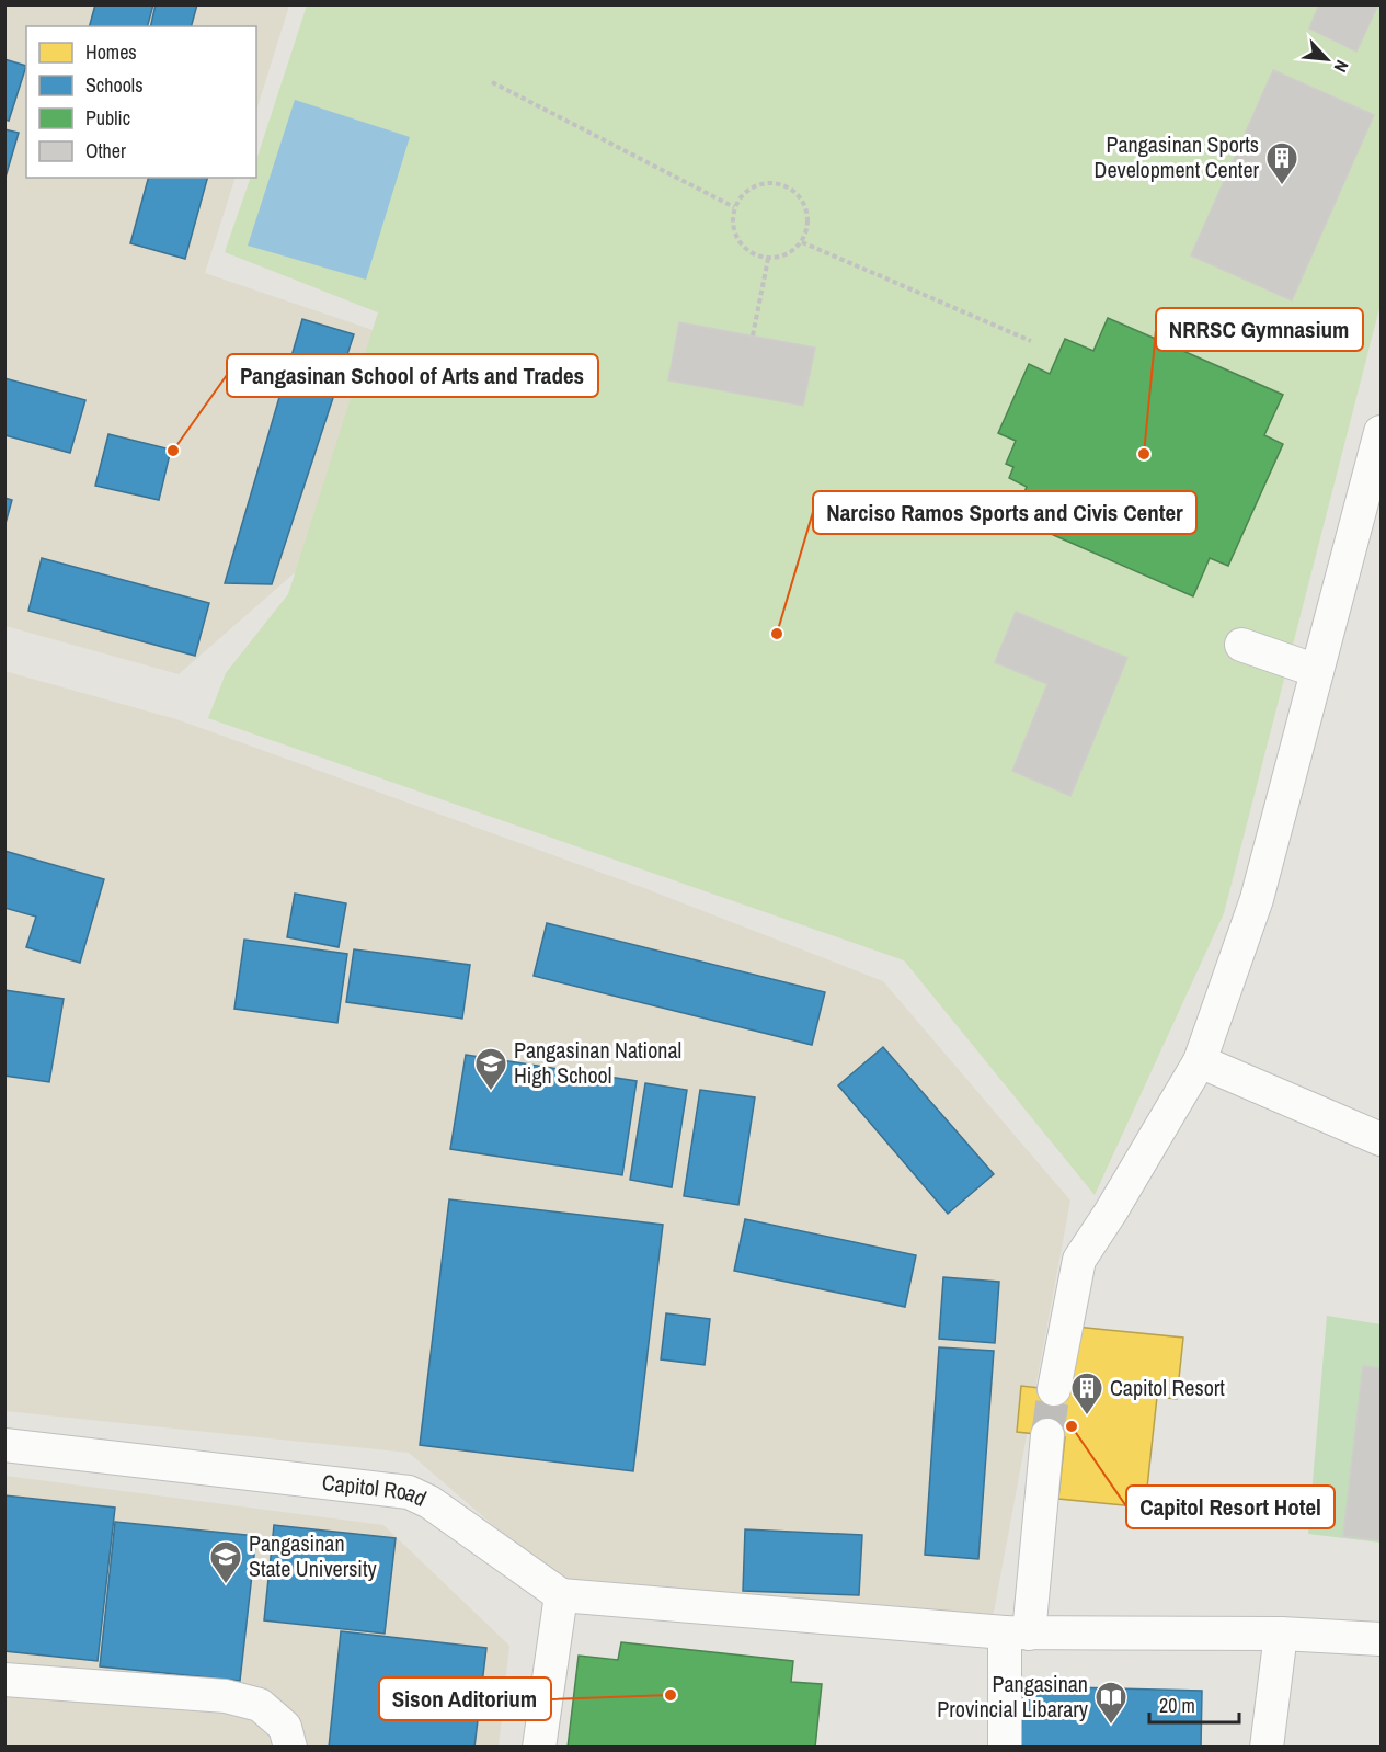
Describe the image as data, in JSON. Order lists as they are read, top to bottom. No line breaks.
{"streets":{"street":["Capitol Road"]},"places":{"building":["Pangasinan Sports Development Center","Capitol Resort"],"other":["Pangasinan School of Arts and Trades","NRRSC Gymnasium","Narciso Ramos Sports and Civis Center","Capitol Resort Hotel","Sison Aditorium"],"school or university":["Pangasinan National High School","Pangasinan State University"],"library":["Pangasinan Provincial Libarary"]},"legend":["Homes","Schools","Public","Other"],"scale_bar":"20 m","north":"bottom right"}
